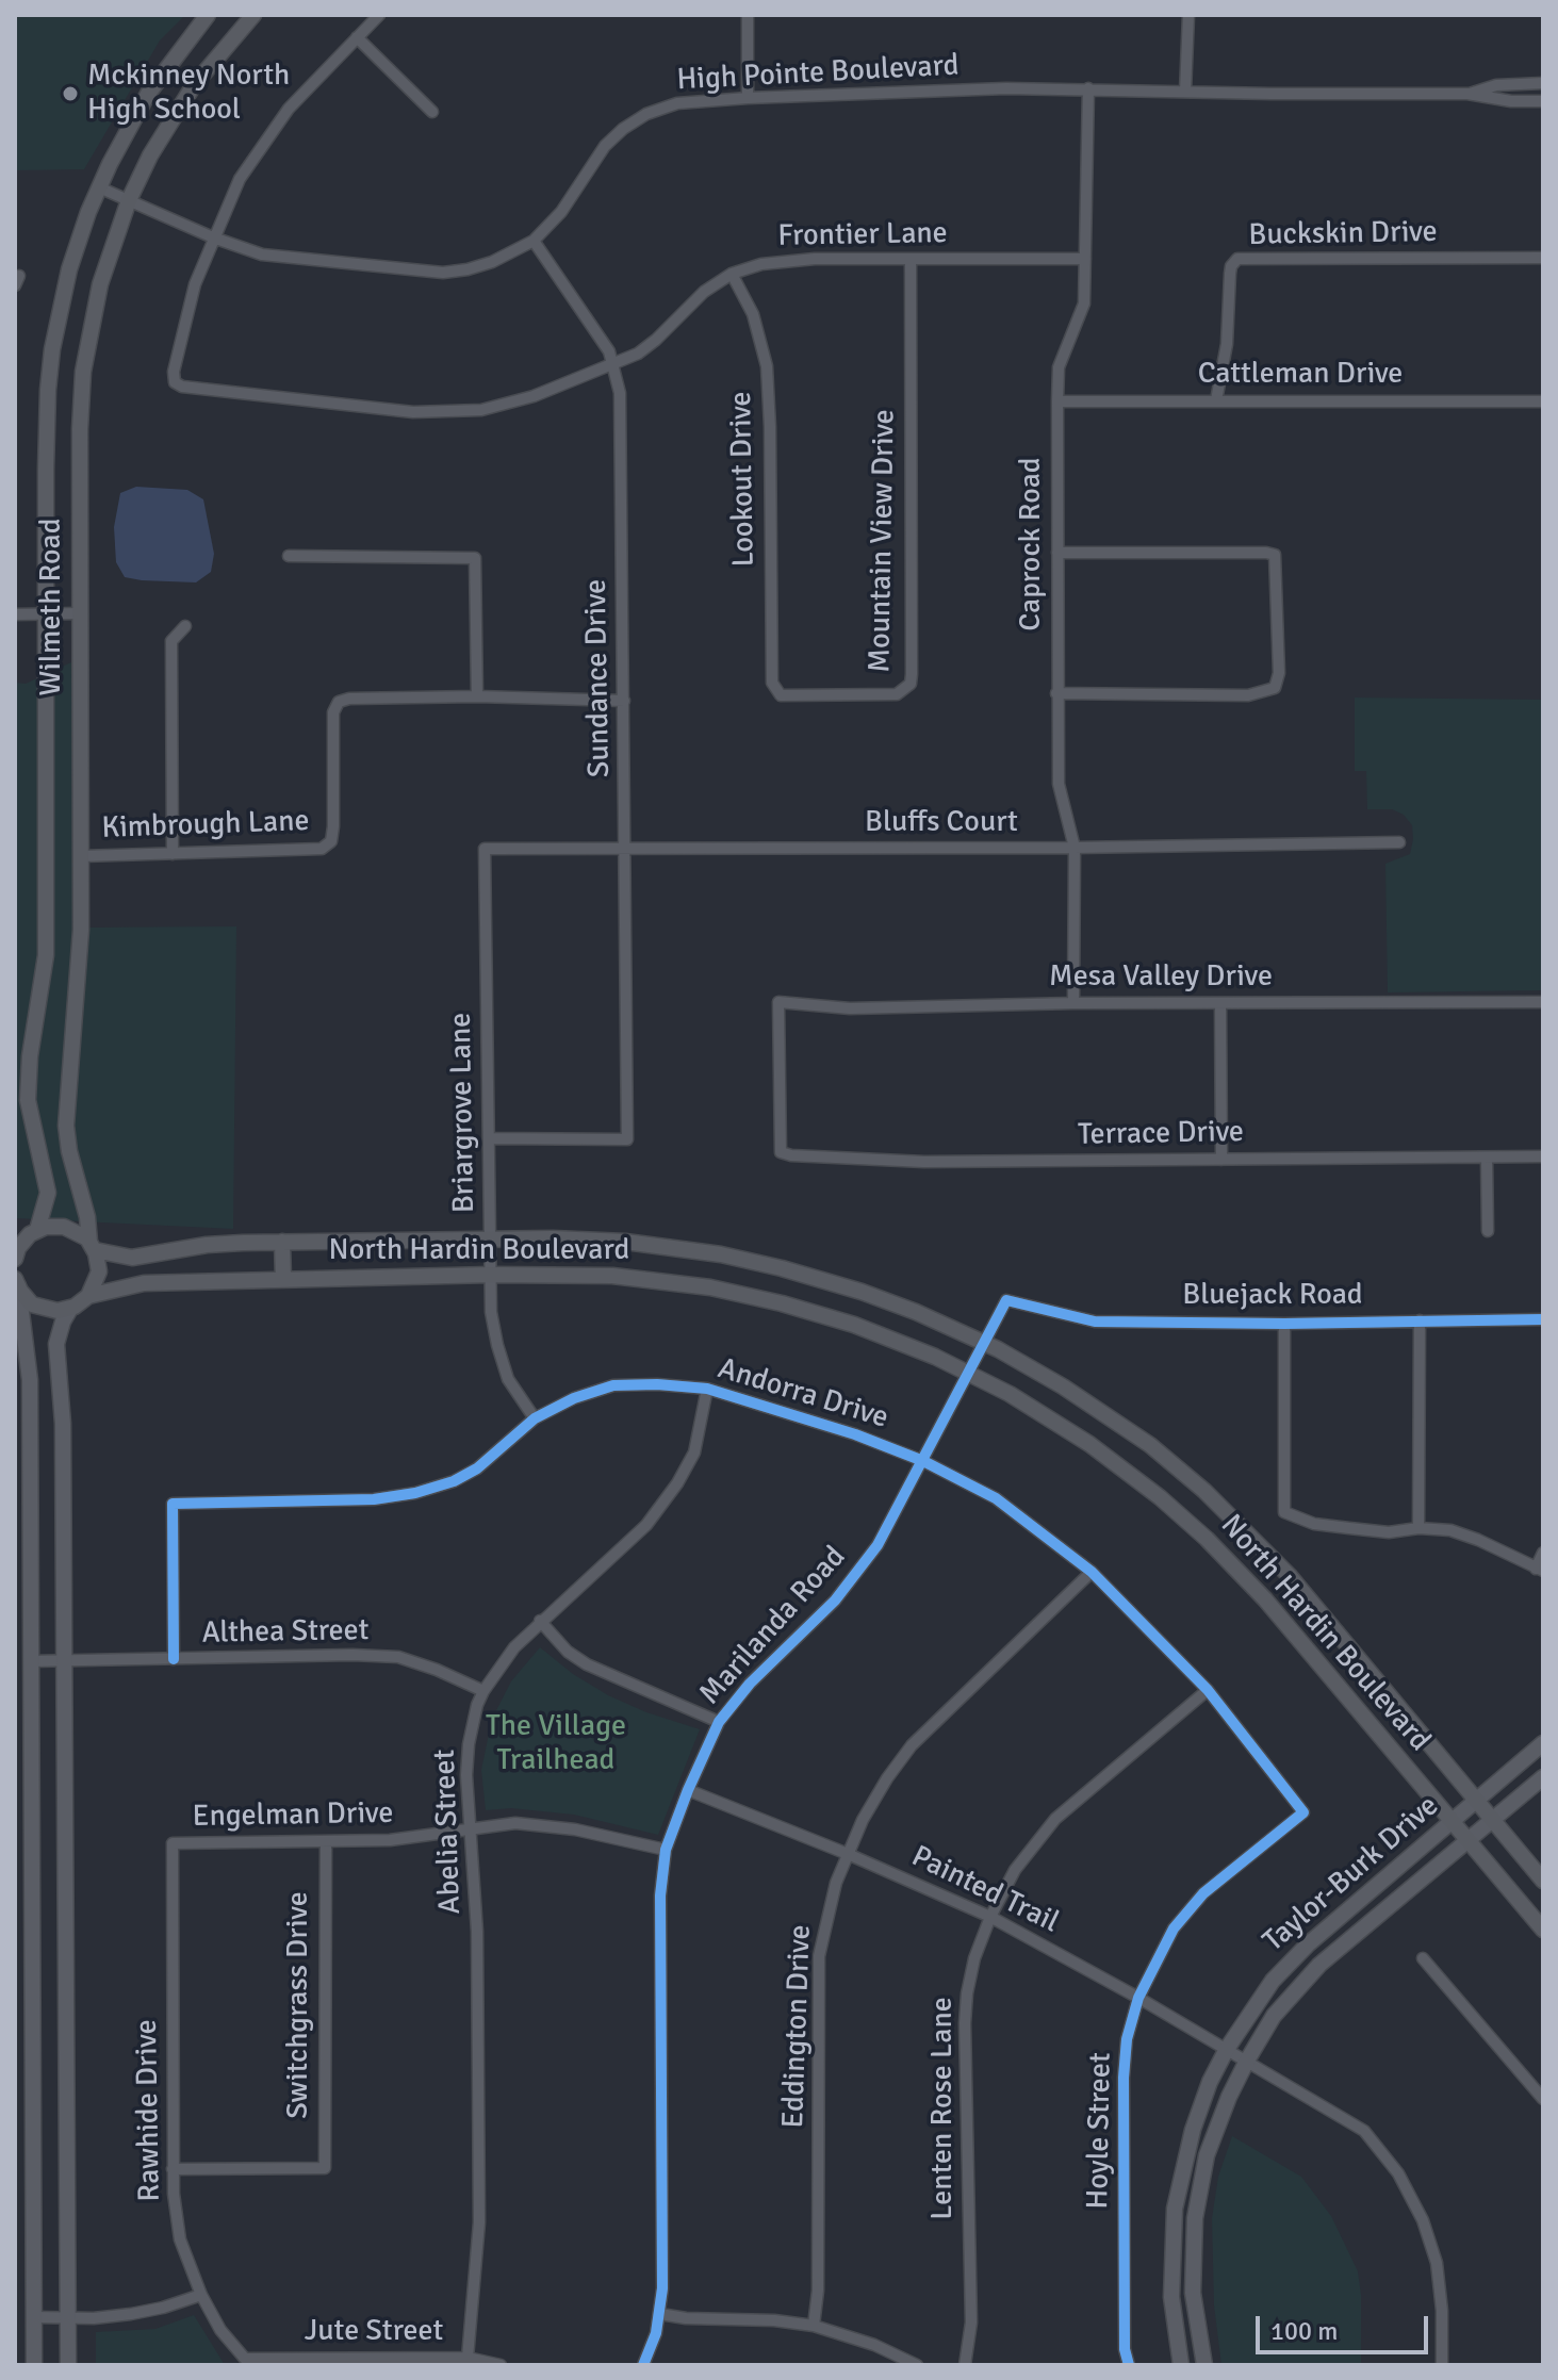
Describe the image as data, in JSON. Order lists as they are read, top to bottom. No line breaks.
{"streets":{"main road":["Wilmeth Road","North Hardin Boulevard"],"street":["High Pointe Boulevard","Buckskin Drive","Frontier Lane","Cattleman Drive","Lookout Drive","Mountain View Drive","Caprock Road","Sundance Drive","Bluffs Court","Kimbrough Lane","Mesa Valley Drive","Briargrove Lane","Terrace Drive","Bluejack Road","Andorra Drive","Marilanda Road","Althea Street","Engelman Drive","Abelia Street","Taylor-Burk Drive","Painted Trail","Switchgrass Drive","Eddington Drive","Lenten Rose Lane","Rawhide Drive","Hoyle Street","Jute Street"]},"crossings":[["High Pointe Boulevard","Frontier Lane"],["High Pointe Boulevard","Caprock Road"],["High Pointe Boulevard","Wilmeth Road"],["High Pointe Boulevard","Sundance Drive"],["Buckskin Drive","Cattleman Drive"],["Frontier Lane","Lookout Drive"],["Frontier Lane","Mountain View Drive"],["Frontier Lane","Caprock Road"],["Frontier Lane","Sundance Drive"],["Cattleman Drive","Caprock Road"],["Lookout Drive","Mountain View Drive"],["Caprock Road","Bluffs Court"],["Caprock Road","Mesa Valley Drive"],["Wilmeth Road","Kimbrough Lane"],["Wilmeth Road","North Hardin Boulevard"],["Sundance Drive","Bluffs Court"],["Sundance Drive","Briargrove Lane"],["Bluffs Court","Briargrove Lane"],["Mesa Valley Drive","Terrace Drive"],["Briargrove Lane","North Hardin Boulevard"],["Briargrove Lane","Andorra Drive"],["North Hardin Boulevard","Marilanda Road"],["North Hardin Boulevard","Taylor-Burk Drive"],["Bluejack Road","Marilanda Road"],["Andorra Drive","Marilanda Road"],["Andorra Drive","Althea Street"],["Andorra Drive","Abelia Street"],["Andorra Drive","Eddington Drive"],["Andorra Drive","Lenten Rose Lane"],["Andorra Drive","Hoyle Street"],["Marilanda Road","Engelman Drive"],["Marilanda Road","Painted Trail"],["Althea Street","Abelia Street"],["Engelman Drive","Abelia Street"],["Engelman Drive","Switchgrass Drive"],["Engelman Drive","Rawhide Drive"],["Abelia Street","Jute Street"],["Taylor-Burk Drive","Painted Trail"],["Painted Trail","Eddington Drive"],["Painted Trail","Lenten Rose Lane"],["Painted Trail","Hoyle Street"],["Switchgrass Drive","Rawhide Drive"],["Rawhide Drive","Jute Street"]],"parks":["The Village Trailhead"],"places":["Mckinney North High School"],"scale_bar":"100 m"}
